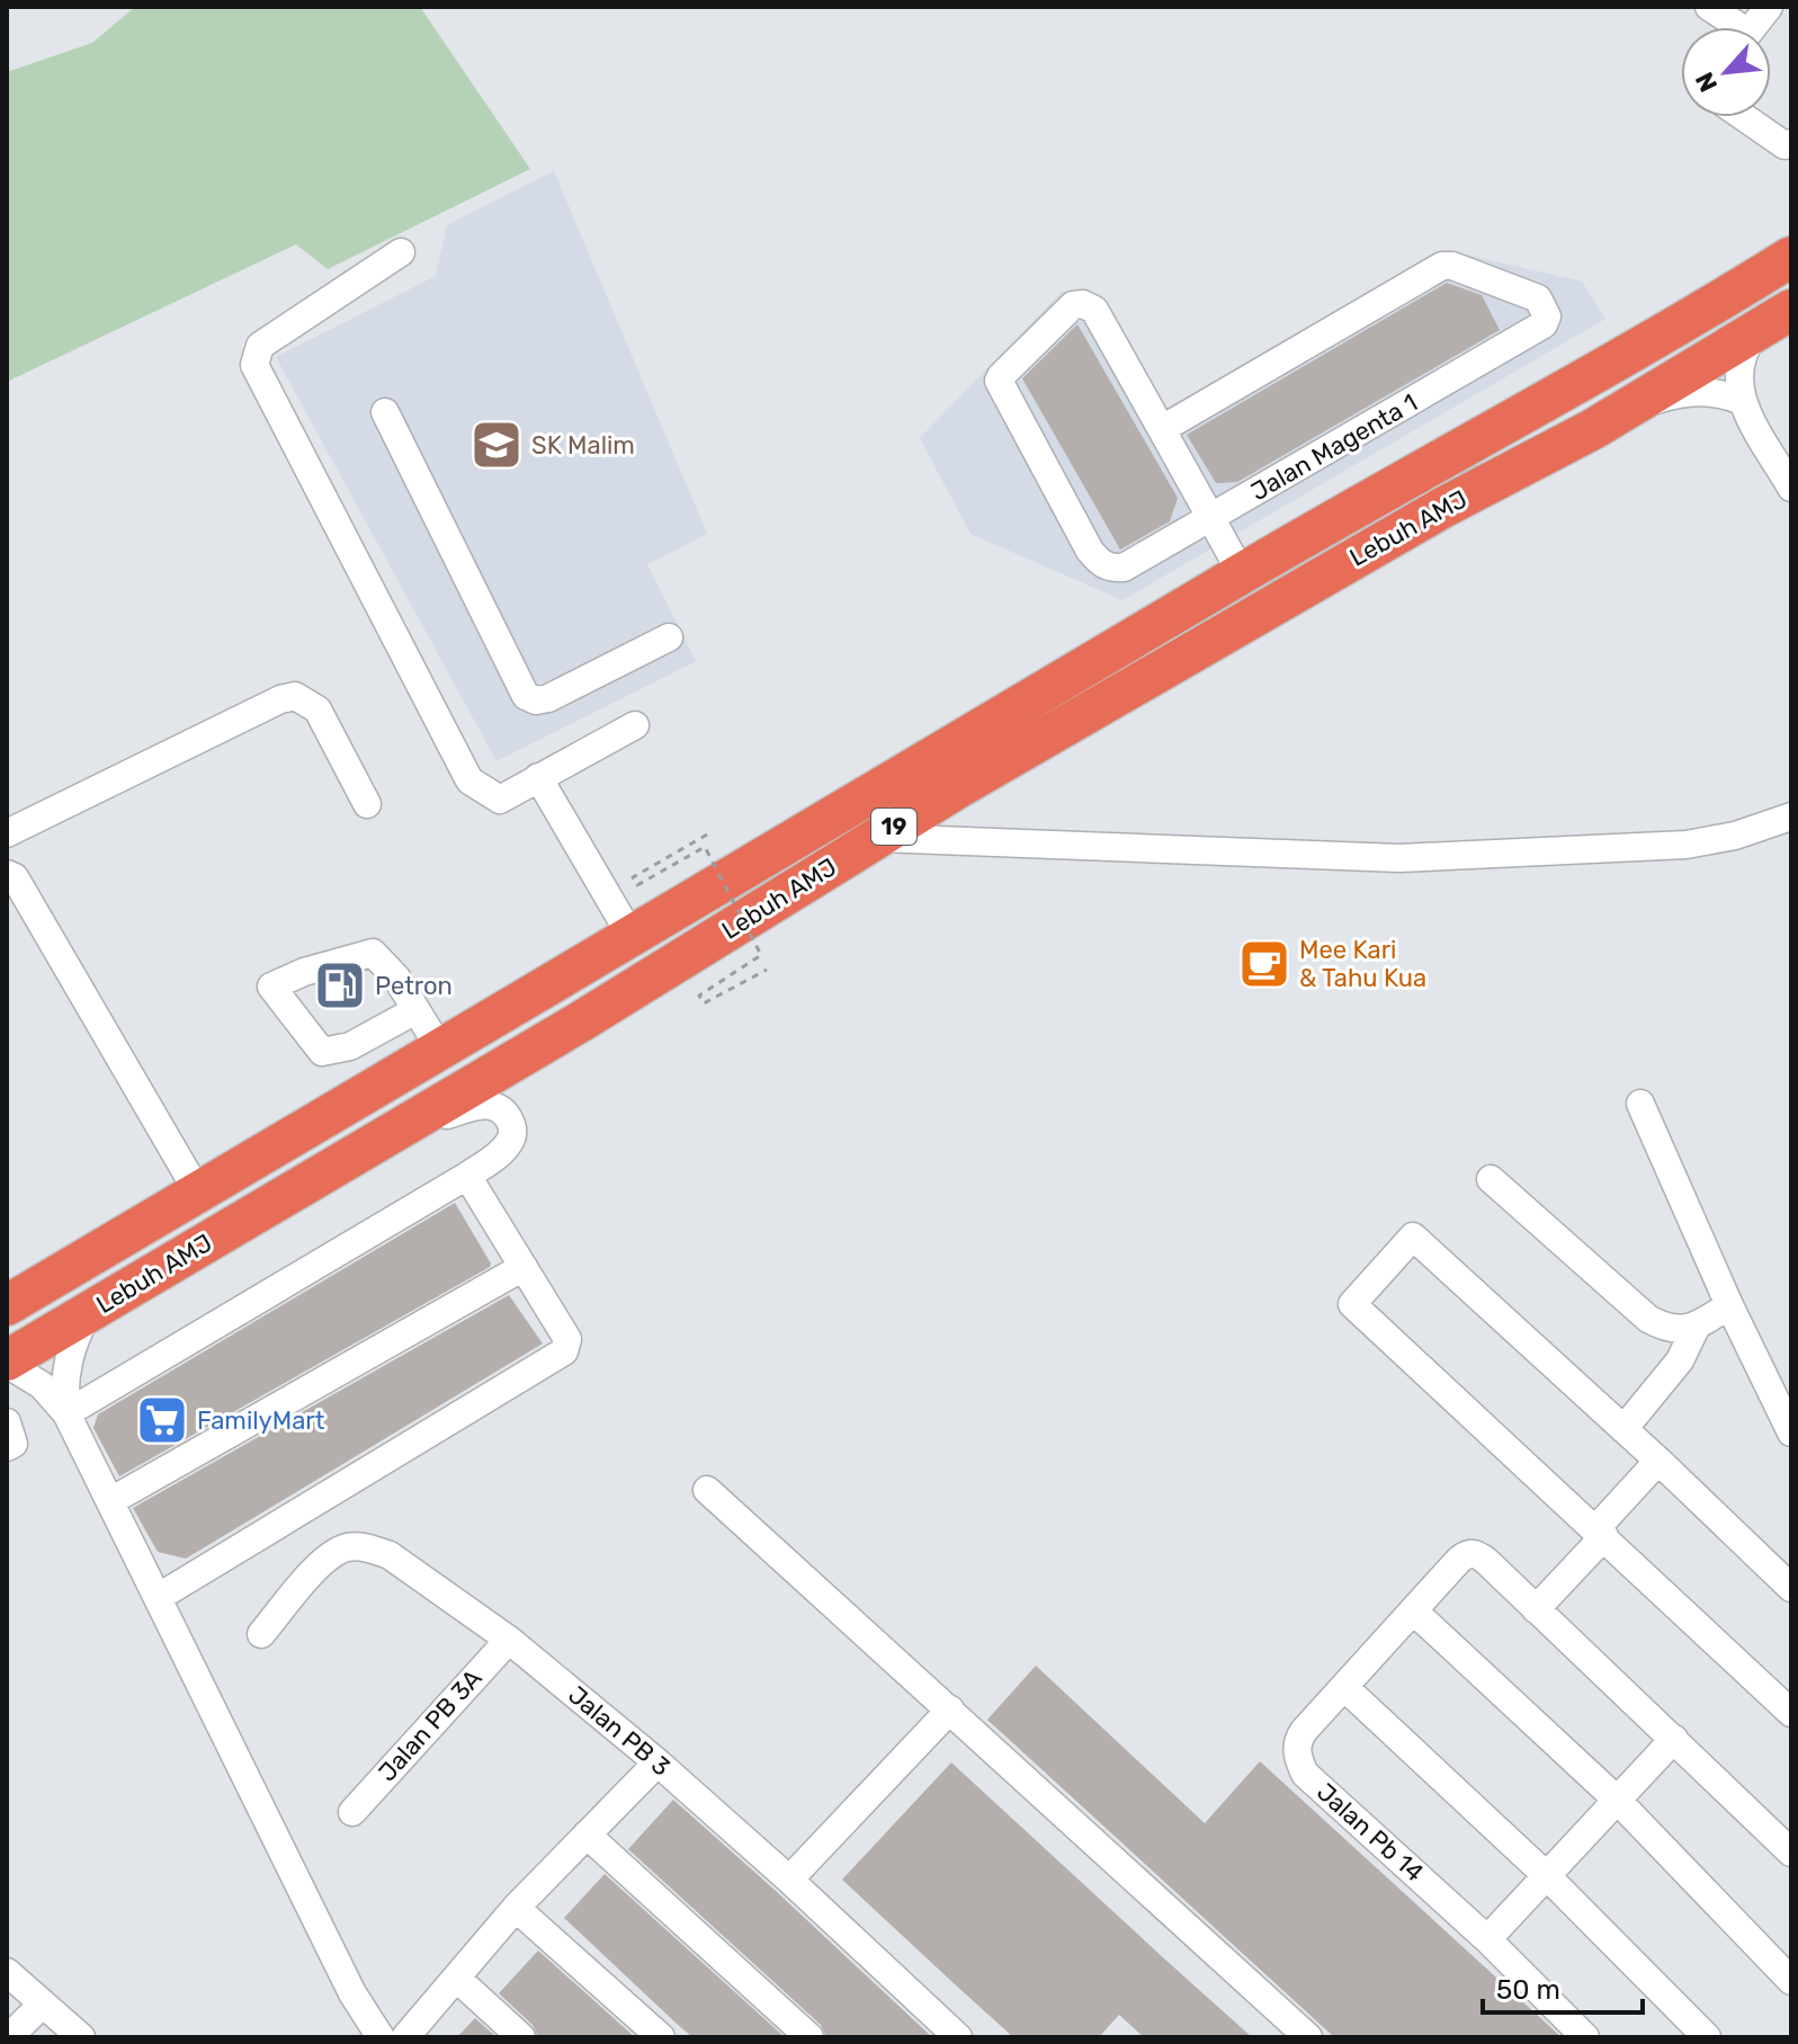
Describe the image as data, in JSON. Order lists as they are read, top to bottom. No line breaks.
{"streets":{"highway":["Lebuh AMJ","19"],"street":["Jalan Magenta 1","Jalan PB 3A","Jalan PB 3","Jalan Pb 14"]},"crossings":[["Jalan PB 3A","Jalan PB 3"]],"places":{"school or university":["SK Malim"],"cafe":["Mee Kari & Tahu Kua"],"fuel station":["Petron"],"supermarket":["FamilyMart"]},"scale_bar":"50 m","north":"bottom left"}
